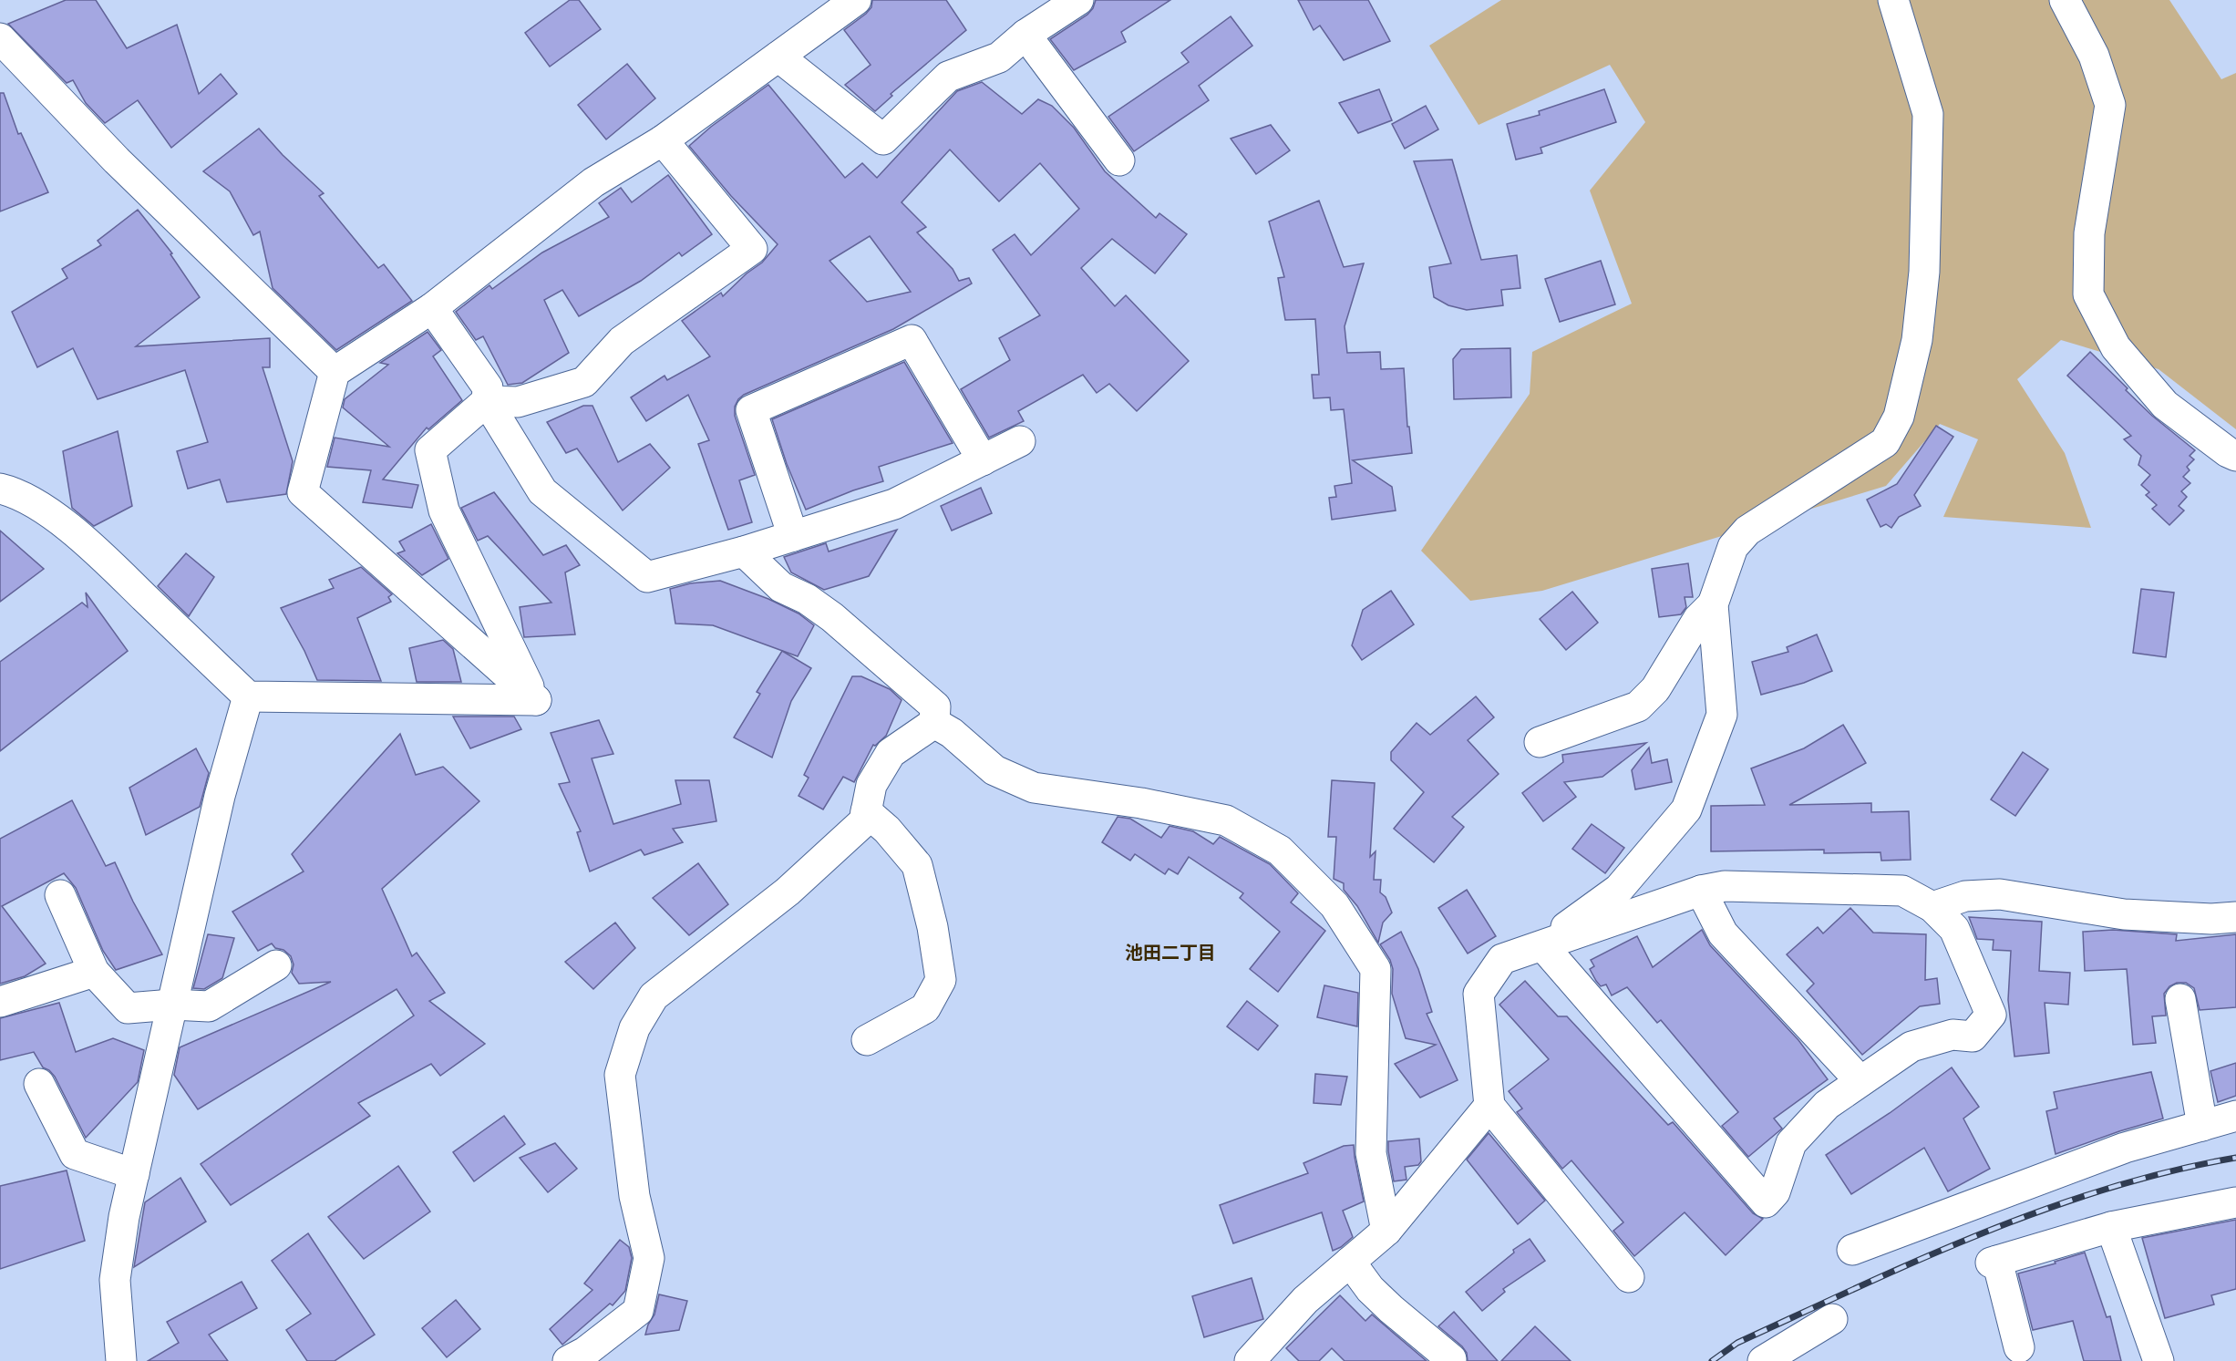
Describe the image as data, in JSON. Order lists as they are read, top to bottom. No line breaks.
{"districts":["池田二丁目"]}
